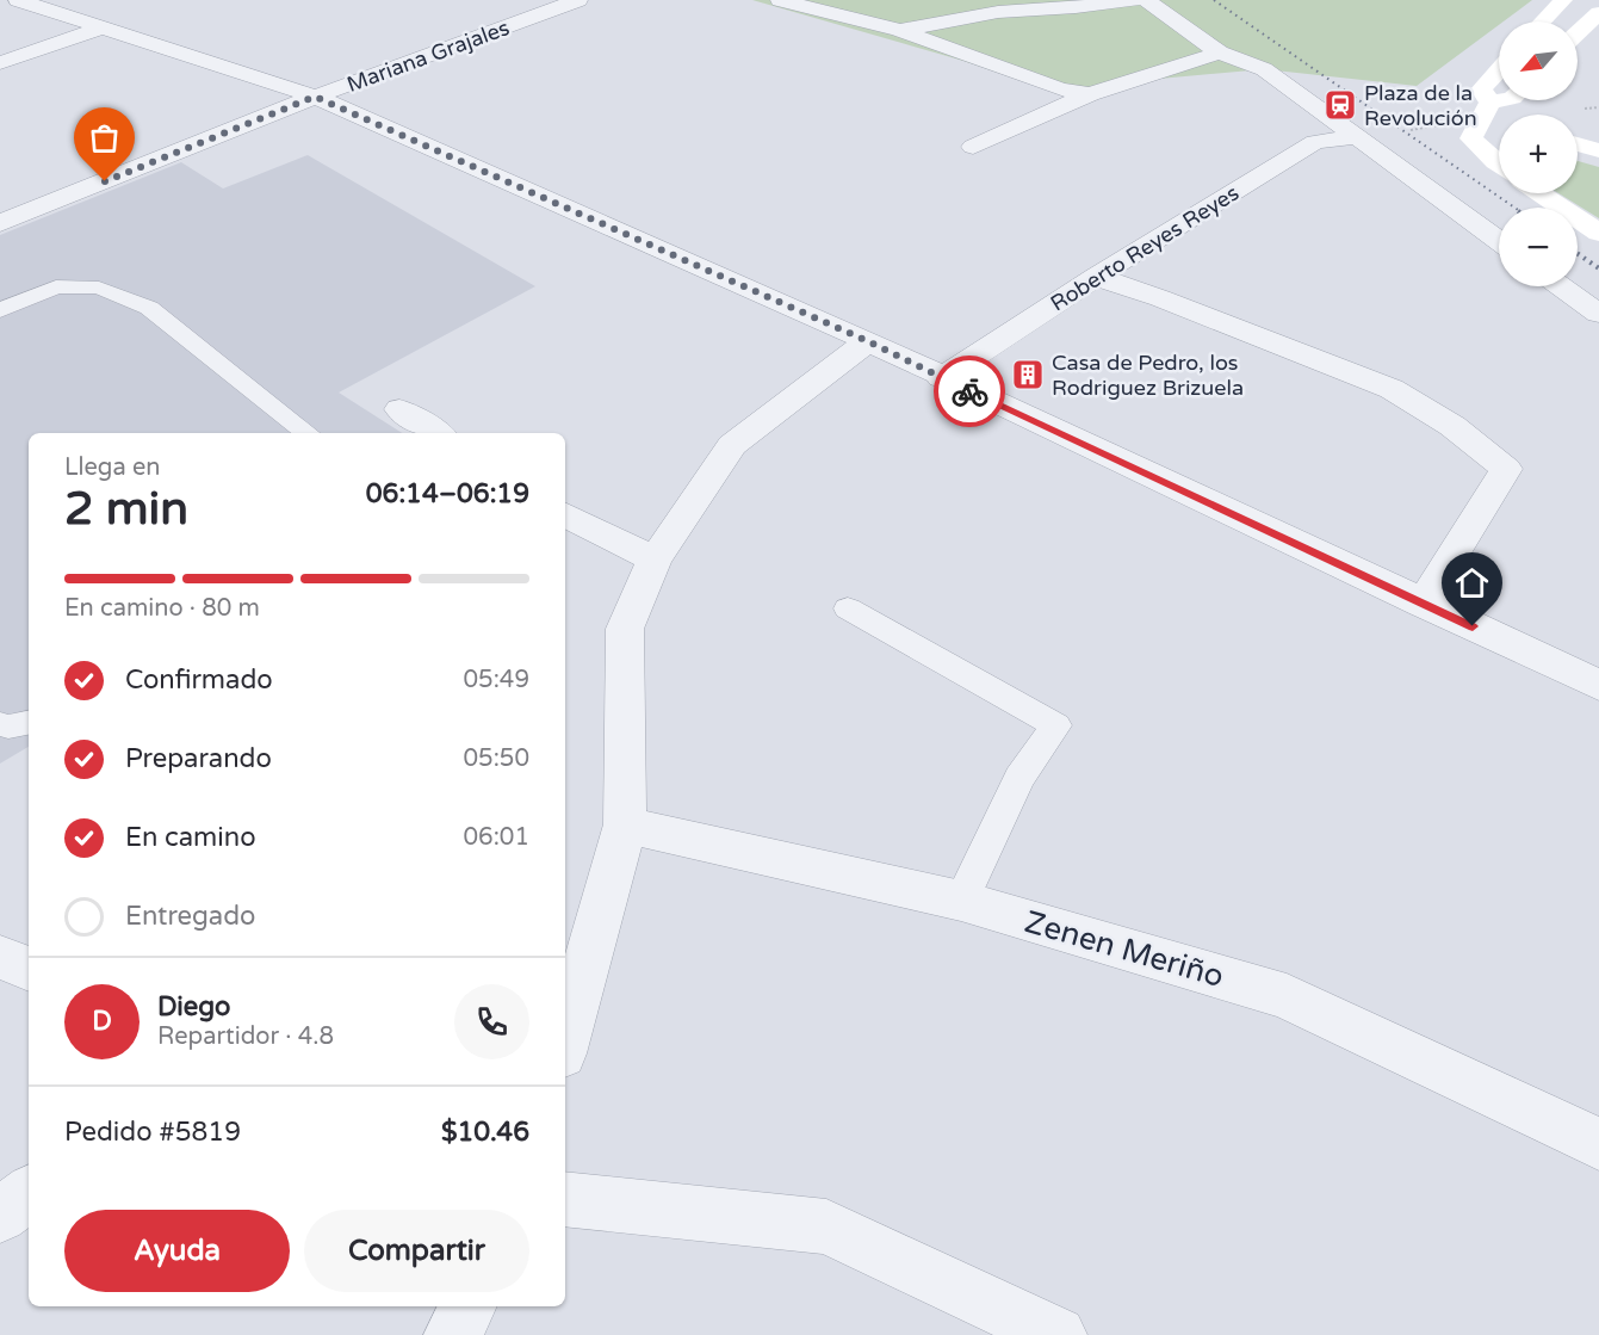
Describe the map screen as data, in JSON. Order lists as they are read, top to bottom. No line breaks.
{"streets":{"street":["Mariana Grajales","Roberto Reyes Reyes","Zenen Meriño"]},"places":{"station":["Plaza de la Revolución"],"building":["Casa de Pedro, los Rodriguez Brizuela"]},"north":"bottom left","page":{"map_buttons":["+","−"],"heading":["2 min","Llega en","06:14–06:19"],"panel":["Diego","Repartidor · 4.8","Pedido #5819","$10.46"],"bar":"En camino · 80 m","list":[["Confirmado","05:49"],["Preparando","05:50"],["En camino","06:01"],"Entregado"],"round":"D","buttons":["Ayuda","Compartir"]}}
